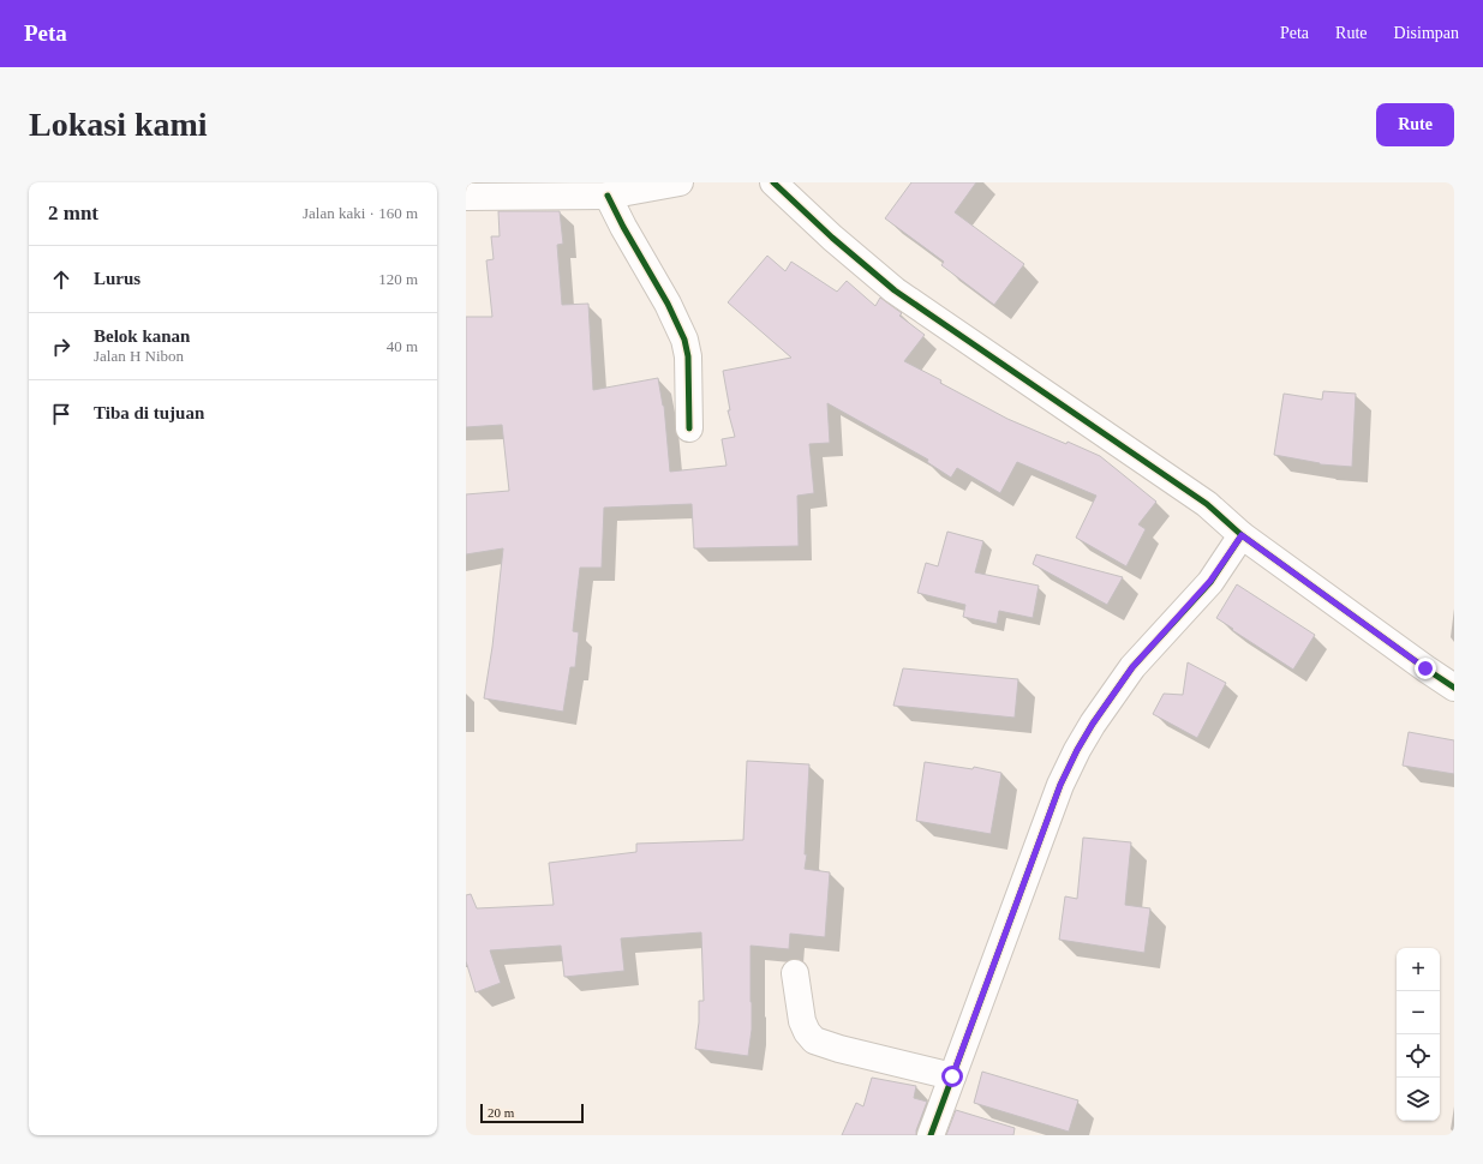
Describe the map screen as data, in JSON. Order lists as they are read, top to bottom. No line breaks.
{"scale_bar":"20 m","page":{"header":"Peta","nav":["Peta","Rute","Disimpan"],"buttons":"Rute","title":"Lokasi kami","heading":["2 mnt","Jalan kaki · 160 m"],"list":[["Lurus","120 m"],["Belok kanan","Jalan H Nibon","40 m"],"Tiba di tujuan"],"map_buttons":["+","−"],"scale":"20 m"}}
